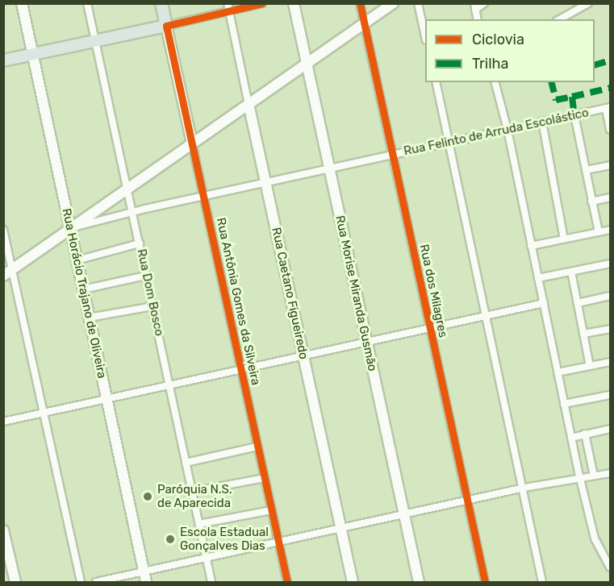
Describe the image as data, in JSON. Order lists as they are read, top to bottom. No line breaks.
{"streets":{"main road":["Rua Antônia Gomes da Silveira"],"street":["Rua Felinto de Arruda Escolástico","Rua dos Milagres","Rua Dom Bosco","Rua Horácio Trajano de Oliveira","Rua Caetano Figueiredo","Rua Morise Miranda Gusmão"]},"crossings":[["Rua Felinto de Arruda Escolástico","Rua dos Milagres"],["Rua Felinto de Arruda Escolástico","Rua Dom Bosco"],["Rua Felinto de Arruda Escolástico","Rua Horácio Trajano de Oliveira"],["Rua Felinto de Arruda Escolástico","Rua Caetano Figueiredo"],["Rua Felinto de Arruda Escolástico","Rua Morise Miranda Gusmão"],["Rua Felinto de Arruda Escolástico","Rua Antônia Gomes da Silveira"]],"places":["Paróquia N.S. de Aparecida","Escola Estadual Gonçalves Dias"],"legend":["Ciclovia","Trilha"]}
